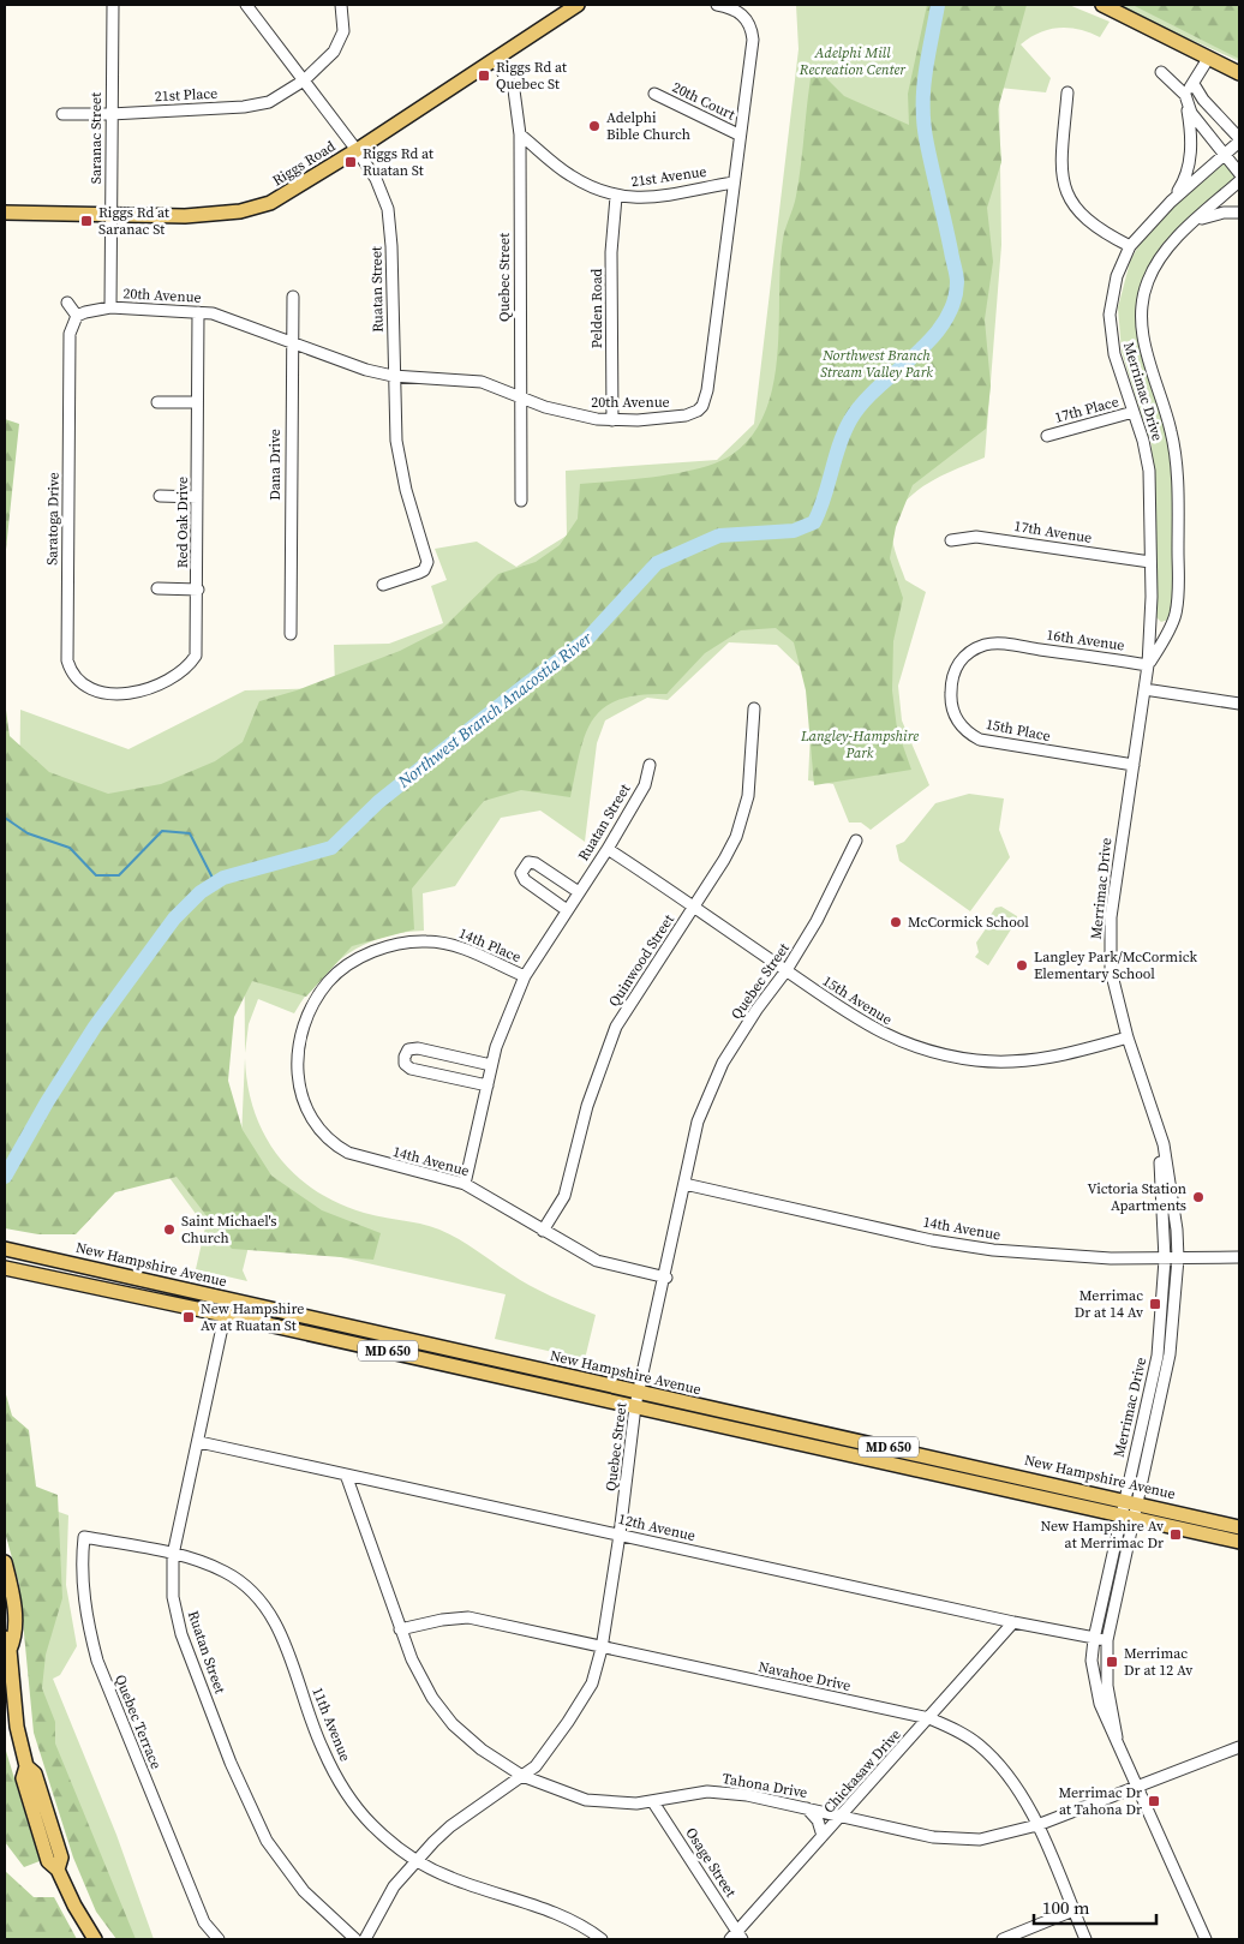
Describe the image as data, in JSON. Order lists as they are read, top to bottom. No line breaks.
{"streets":{"main road":["Riggs Road","New Hampshire Avenue","MD 650"],"street":["21st Place","20th Court","Saranac Street","21st Avenue","Quebec Street","Ruatan Street","20th Avenue","Pelden Road","Merrimac Drive","17th Place","Dana Drive","Saratoga Drive","Red Oak Drive","17th Avenue","16th Avenue","15th Place","14th Place","Quinwood Street","15th Avenue","14th Avenue","12th Avenue","Navahoe Drive","Quebec Terrace","11th Avenue","Chickasaw Drive","Tahona Drive","Osage Street"]},"crossings":[["21st Place","Saranac Street"],["21st Place","Ruatan Street"],["20th Court","20th Avenue"],["Saranac Street","Riggs Road"],["Saranac Street","20th Avenue"],["Riggs Road","Quebec Street"],["Riggs Road","Ruatan Street"],["21st Avenue","Quebec Street"],["21st Avenue","20th Avenue"],["21st Avenue","Pelden Road"],["Quebec Street","20th Avenue"],["Quebec Street","15th Avenue"],["Quebec Street","14th Avenue"],["Quebec Street","New Hampshire Avenue"],["Quebec Street","12th Avenue"],["Quebec Street","Navahoe Drive"],["Quebec Street","11th Avenue"],["Quebec Street","Tahona Drive"],["Ruatan Street","20th Avenue"],["Ruatan Street","14th Place"],["Ruatan Street","15th Avenue"],["Ruatan Street","14th Avenue"],["Ruatan Street","New Hampshire Avenue"],["Ruatan Street","12th Avenue"],["Ruatan Street","11th Avenue"],["20th Avenue","Pelden Road"],["20th Avenue","Dana Drive"],["20th Avenue","Saratoga Drive"],["20th Avenue","Red Oak Drive"],["Merrimac Drive","17th Place"],["Merrimac Drive","17th Avenue"],["Merrimac Drive","16th Avenue"],["Merrimac Drive","15th Place"],["Merrimac Drive","15th Avenue"],["Merrimac Drive","14th Avenue"],["Merrimac Drive","New Hampshire Avenue"],["Merrimac Drive","12th Avenue"],["Merrimac Drive","Tahona Drive"],["Saratoga Drive","Red Oak Drive"],["16th Avenue","15th Place"],["14th Place","14th Avenue"],["Quinwood Street","15th Avenue"],["Quinwood Street","14th Avenue"],["12th Avenue","Chickasaw Drive"],["12th Avenue","Tahona Drive"],["Navahoe Drive","Chickasaw Drive"],["Navahoe Drive","Tahona Drive"],["Quebec Terrace","11th Avenue"],["Chickasaw Drive","Tahona Drive"],["Chickasaw Drive","Osage Street"],["Tahona Drive","Osage Street"]],"water":["Northwest Branch Anacostia River"],"parks":["Adelphi Mill Recreation Center","Northwest Branch Stream Valley Park","Langley-Hampshire Park"],"places":{"transit":["Riggs Rd at Quebec St","Riggs Rd at Ruatan St","Riggs Rd at Saranac St","Merrimac Dr at 14 Av","New Hampshire Av at Ruatan St","New Hampshire Av at Merrimac Dr","Merrimac Dr at 12 Av","Merrimac Dr at Tahona Dr"],"other":["Adelphi Bible Church","McCormick School","Langley Park/McCormick Elementary School","Victoria Station Apartments","Saint Michael's Church"]},"scale_bar":"100 m"}
